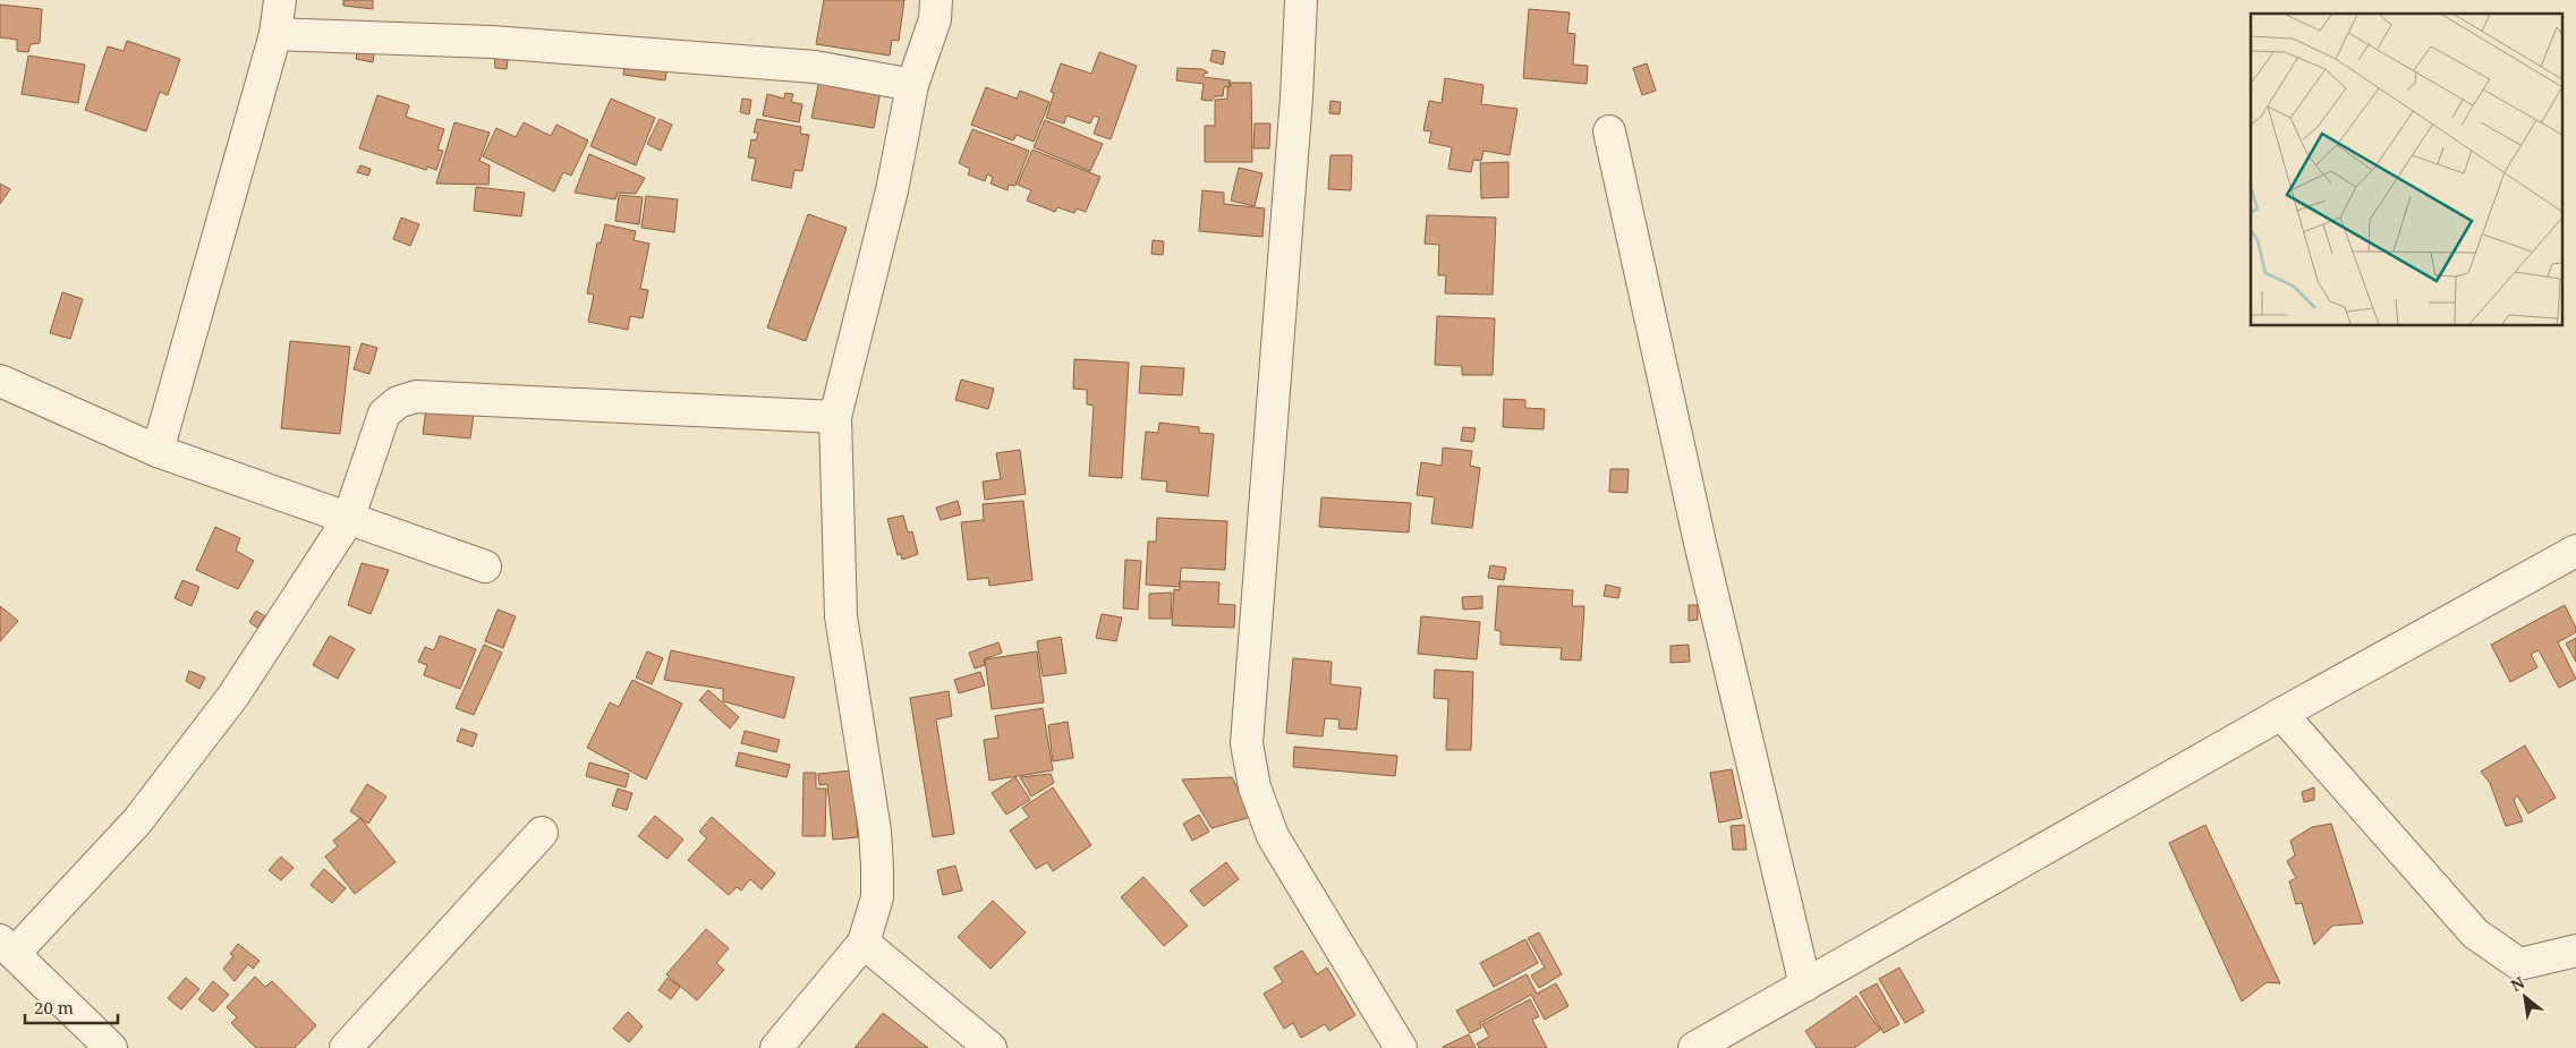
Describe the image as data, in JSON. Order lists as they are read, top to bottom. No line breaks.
{"scale_bar":"20 m","north":"top left"}
